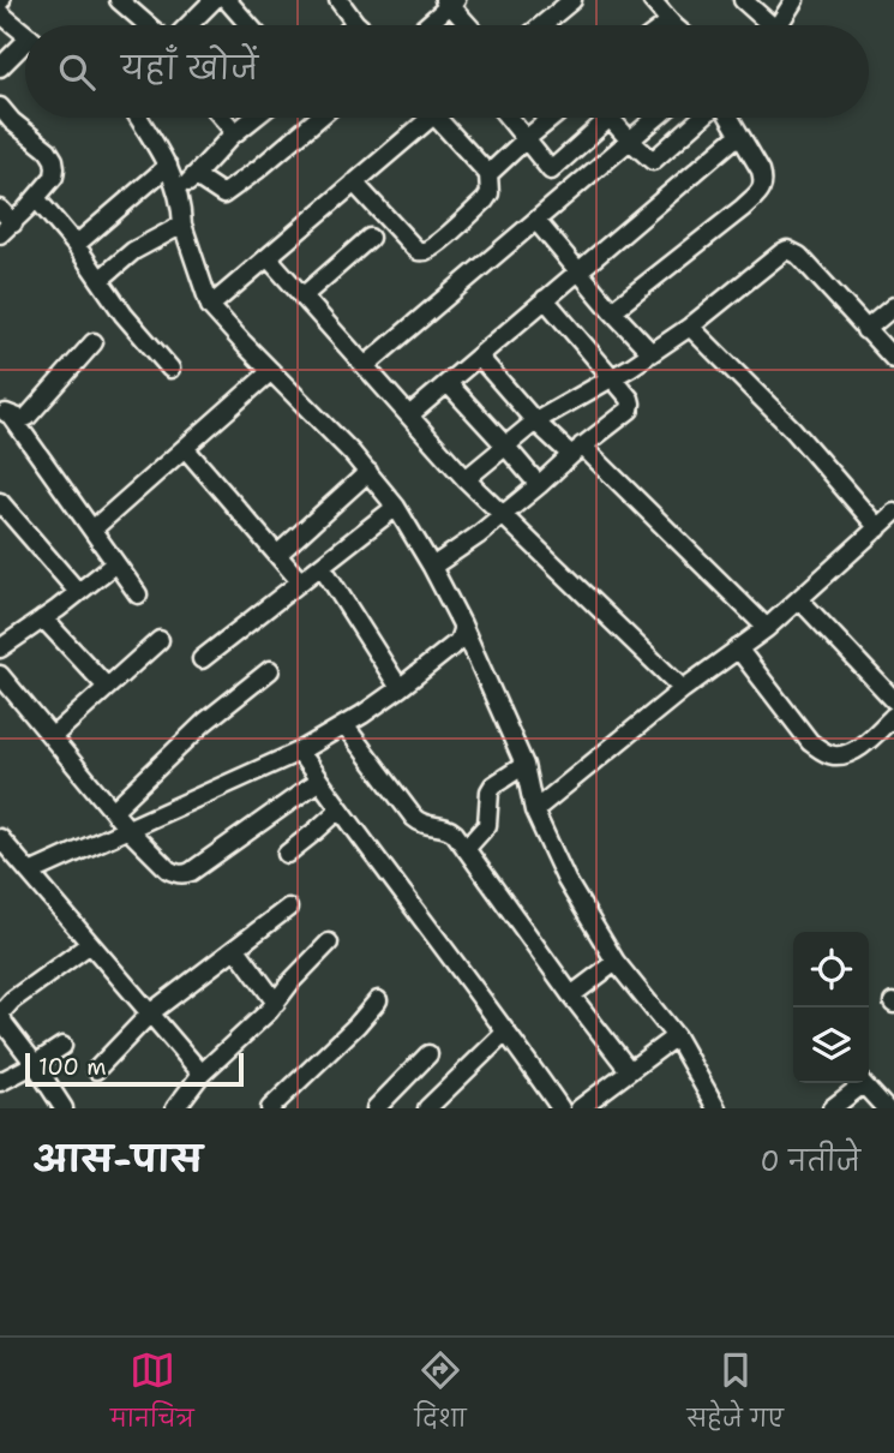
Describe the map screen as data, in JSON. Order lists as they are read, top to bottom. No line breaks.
{"scale_bar":"100 m","page":{"search":"यहाँ खोजें","scale":"100 m","heading":["आस-पास","0 नतीजे"],"nav":["मानचित्र","दिशा","सहेजे गए"]}}
